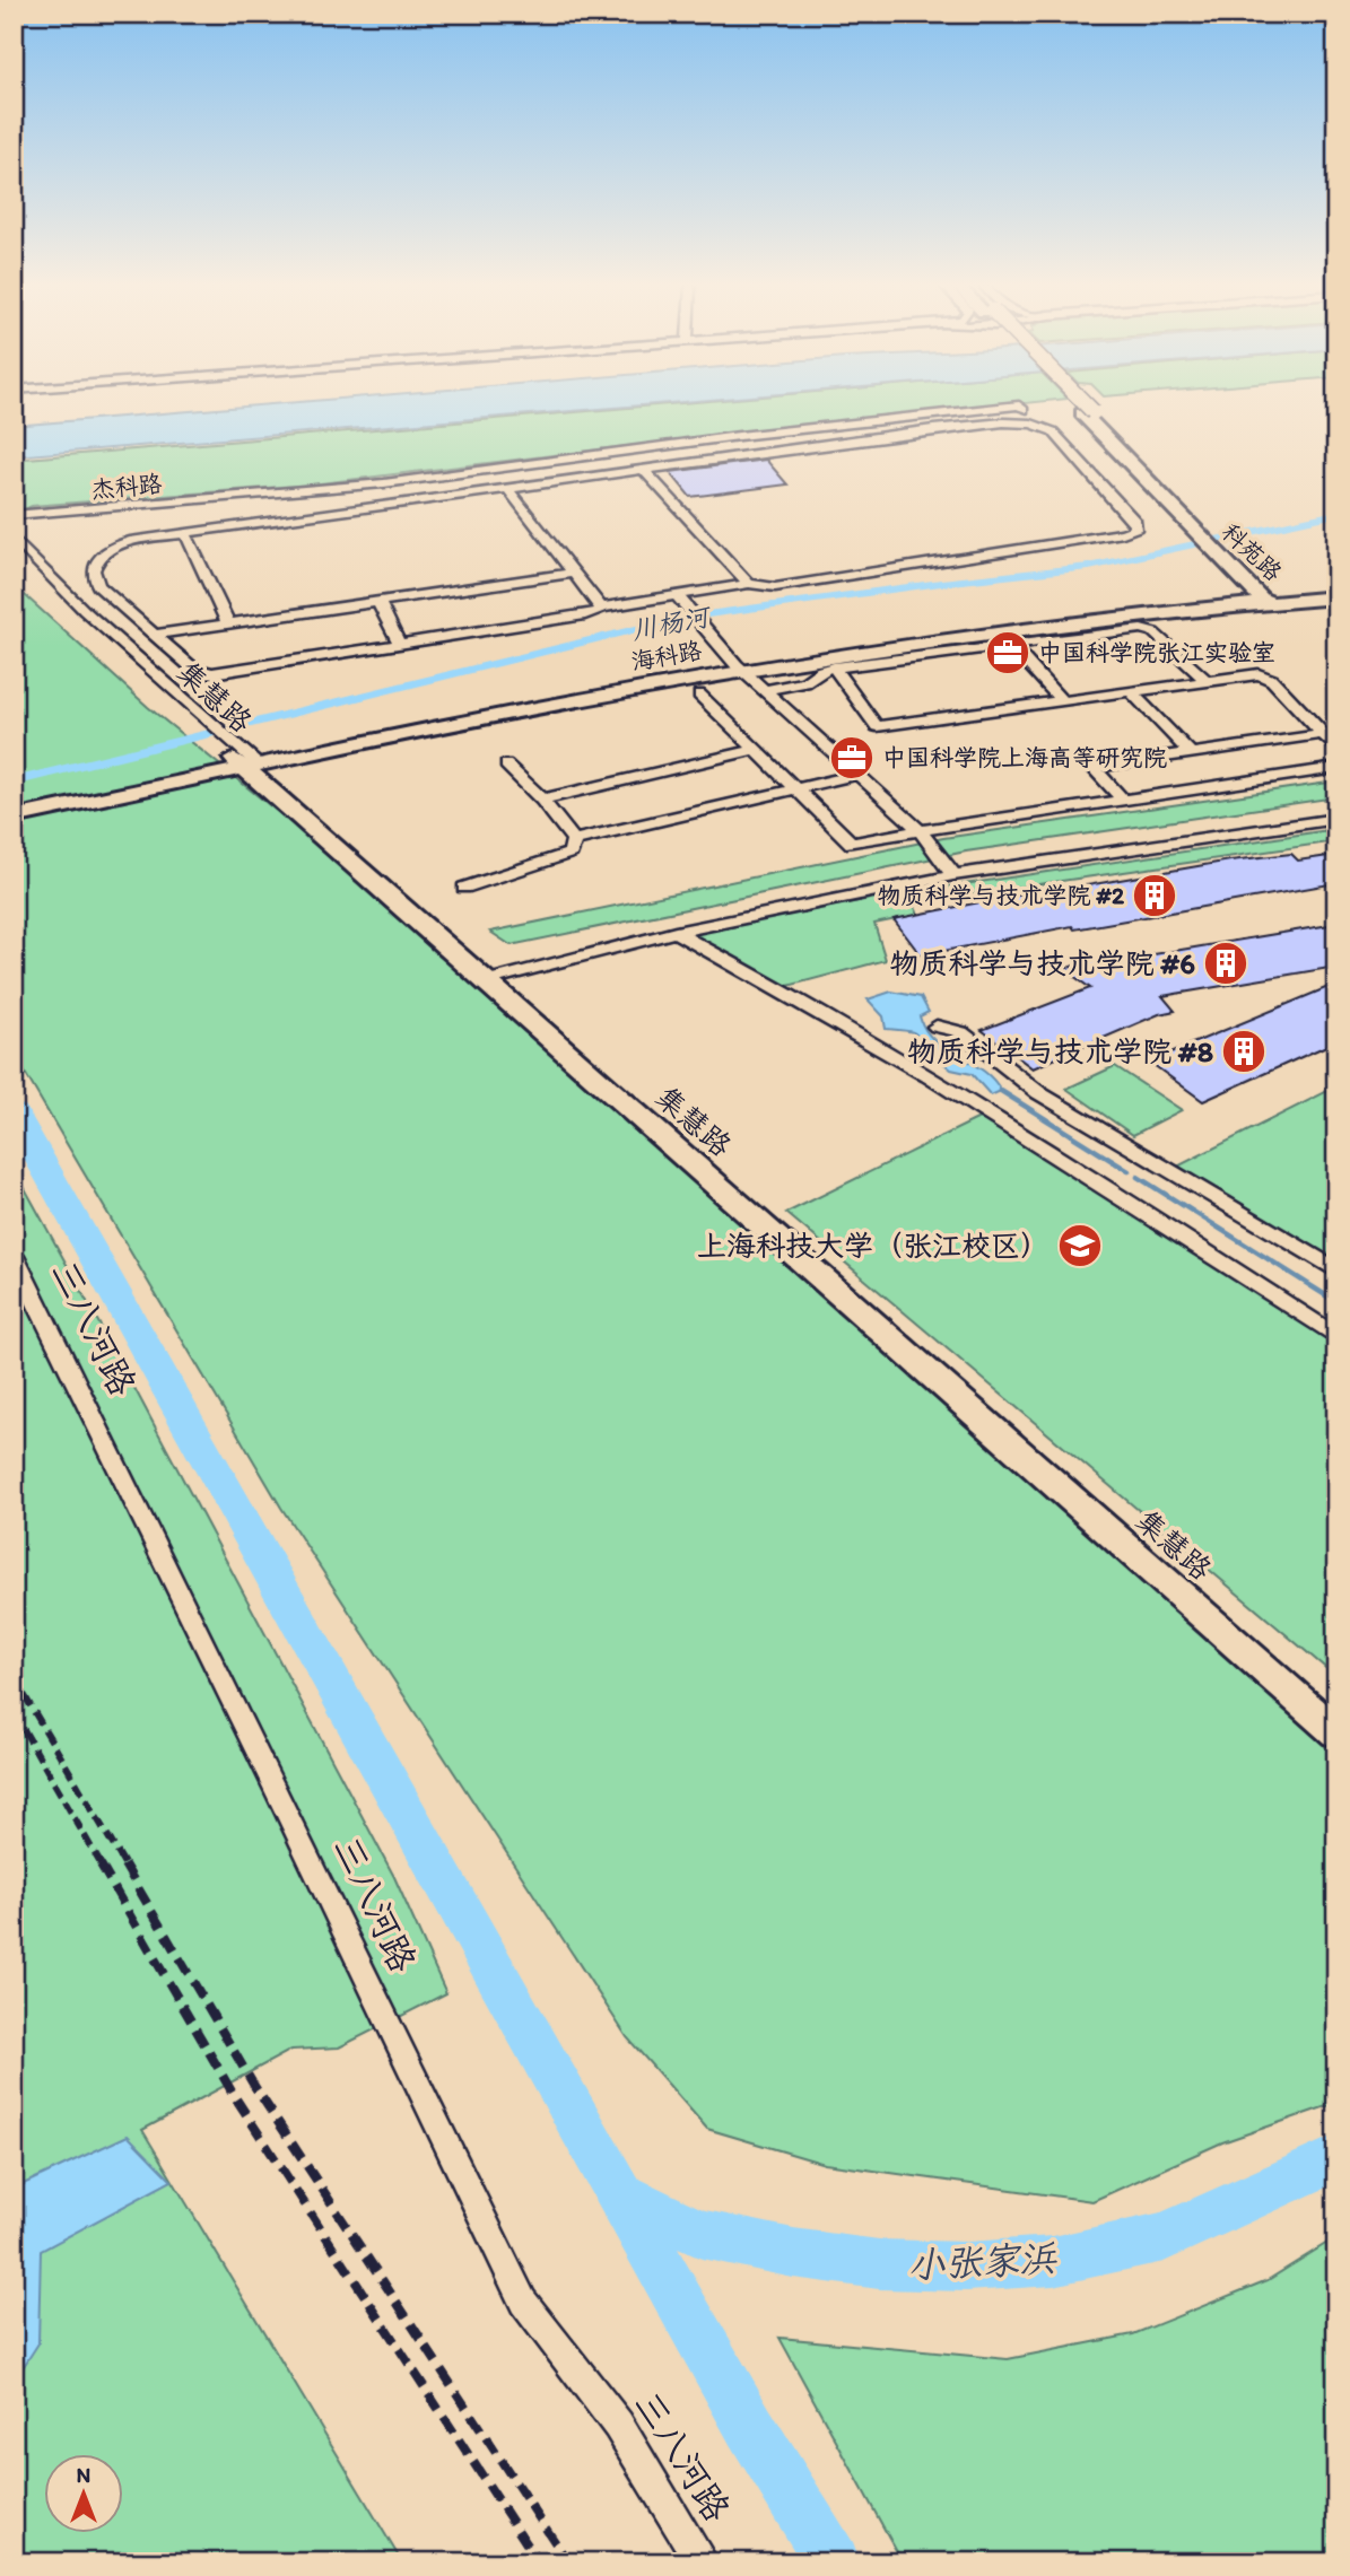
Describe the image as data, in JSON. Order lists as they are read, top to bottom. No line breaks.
{"streets":{"street":["杰科路","科苑路","海科路","集慧路","三八河路"]},"crossings":[["科苑路","海科路"],["海科路","集慧路"]],"water":["川杨河","小张家浜"],"places":{"office":["中国科学院张江实验室","中国科学院上海高等研究院"],"building":["物质科学与技术学院 #2","物质科学与技术学院 #6","物质科学与技术学院 #8"],"school or university":["上海科技大学（张江校区）"]},"north":"top"}
